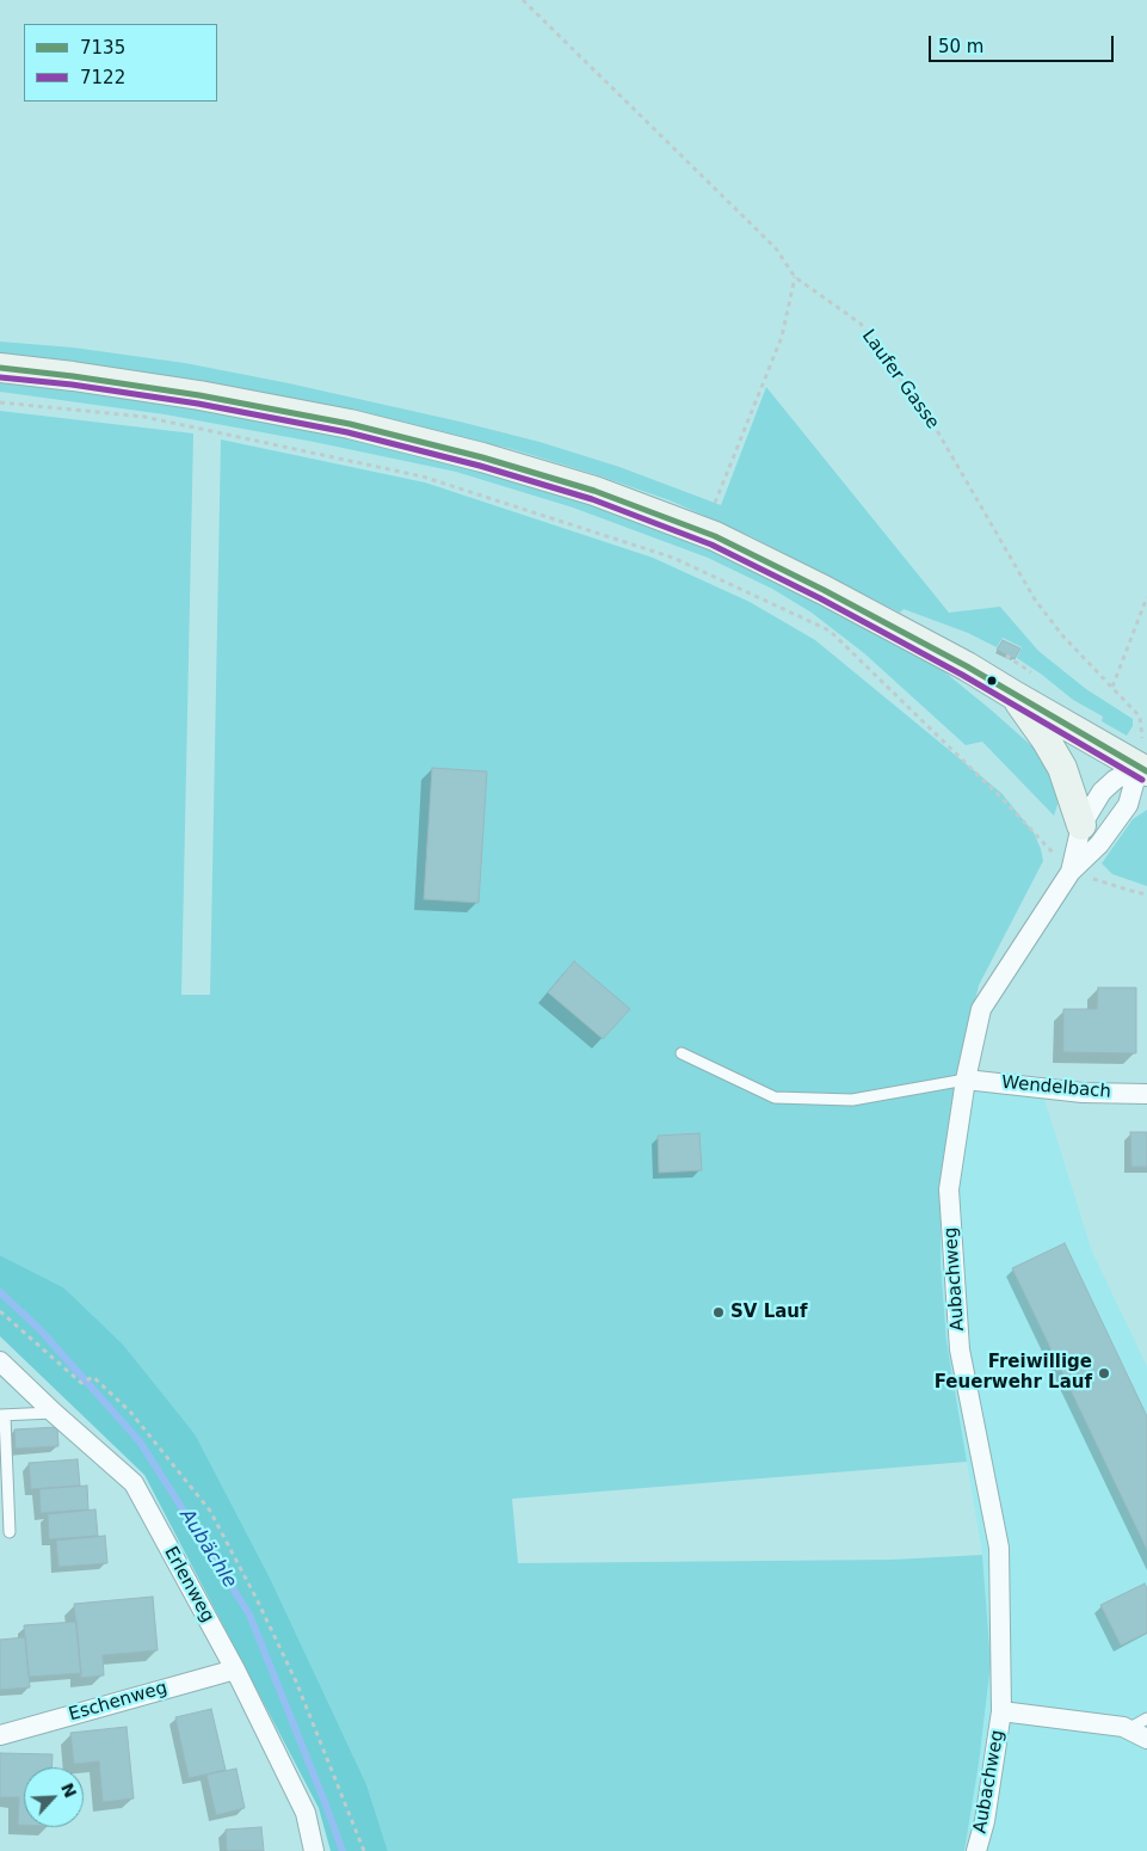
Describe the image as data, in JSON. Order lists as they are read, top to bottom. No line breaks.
{"streets":{"street":["Wendelbach","Aubachweg","Erlenweg","Eschenweg"],"path":["Laufer Gasse"]},"crossings":[["Laufer Gasse","Aubachweg"],["Wendelbach","Aubachweg"],["Erlenweg","Eschenweg"]],"water":["Aubächle"],"places":["SV Lauf","Freiwillige Feuerwehr Lauf"],"lines":["transit line 7135","transit line 7122"],"legend":["7135","7122"],"scale_bar":"50 m","north":"top right"}
